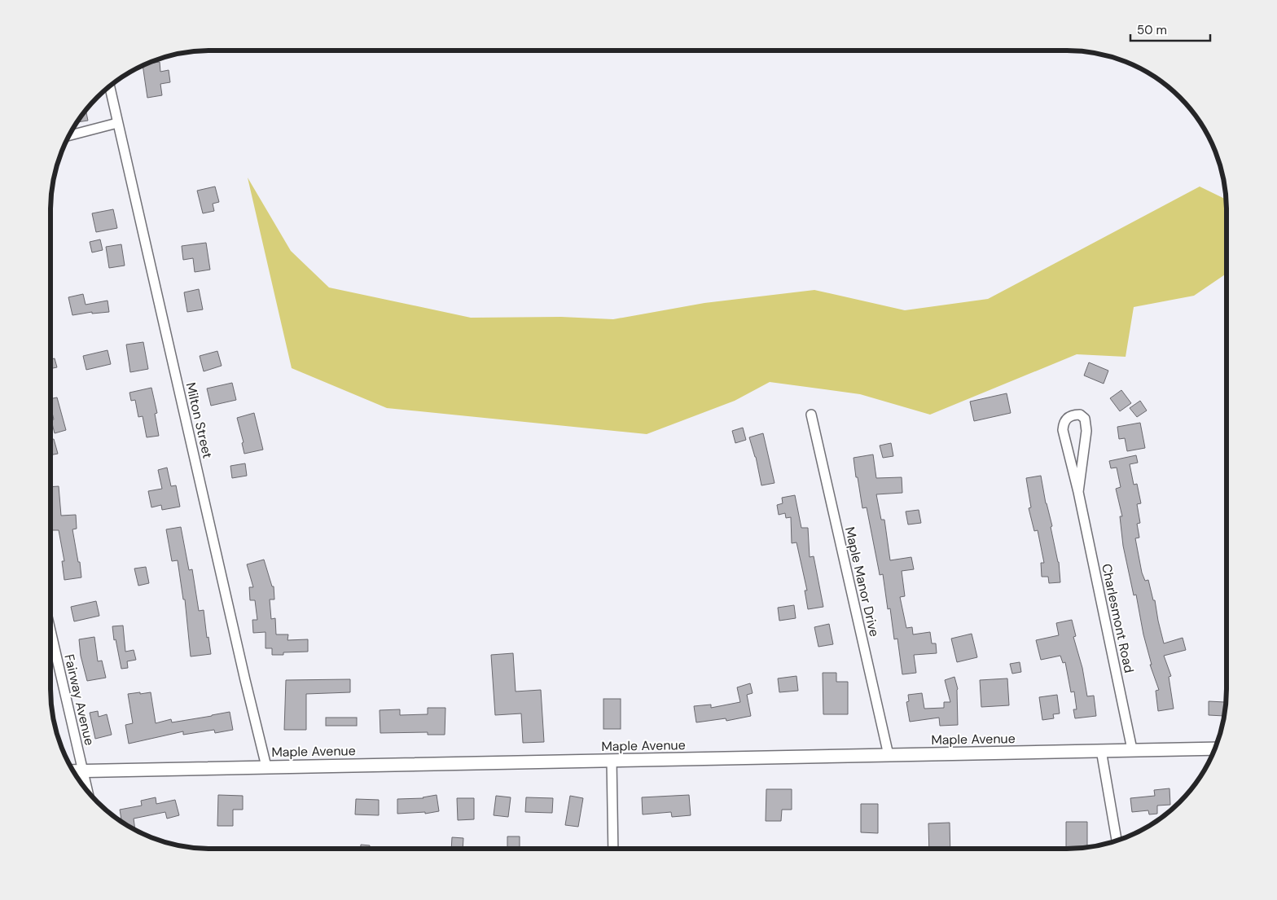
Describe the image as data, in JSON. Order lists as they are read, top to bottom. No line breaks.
{"streets":{"main road":["Maple Avenue"],"street":["Milton Street","Maple Manor Drive","Charlesmont Road","Fairway Avenue"]},"crossings":[["Milton Street","Maple Avenue"],["Maple Manor Drive","Maple Avenue"],["Charlesmont Road","Maple Avenue"],["Fairway Avenue","Maple Avenue"]],"scale_bar":"50 m"}
